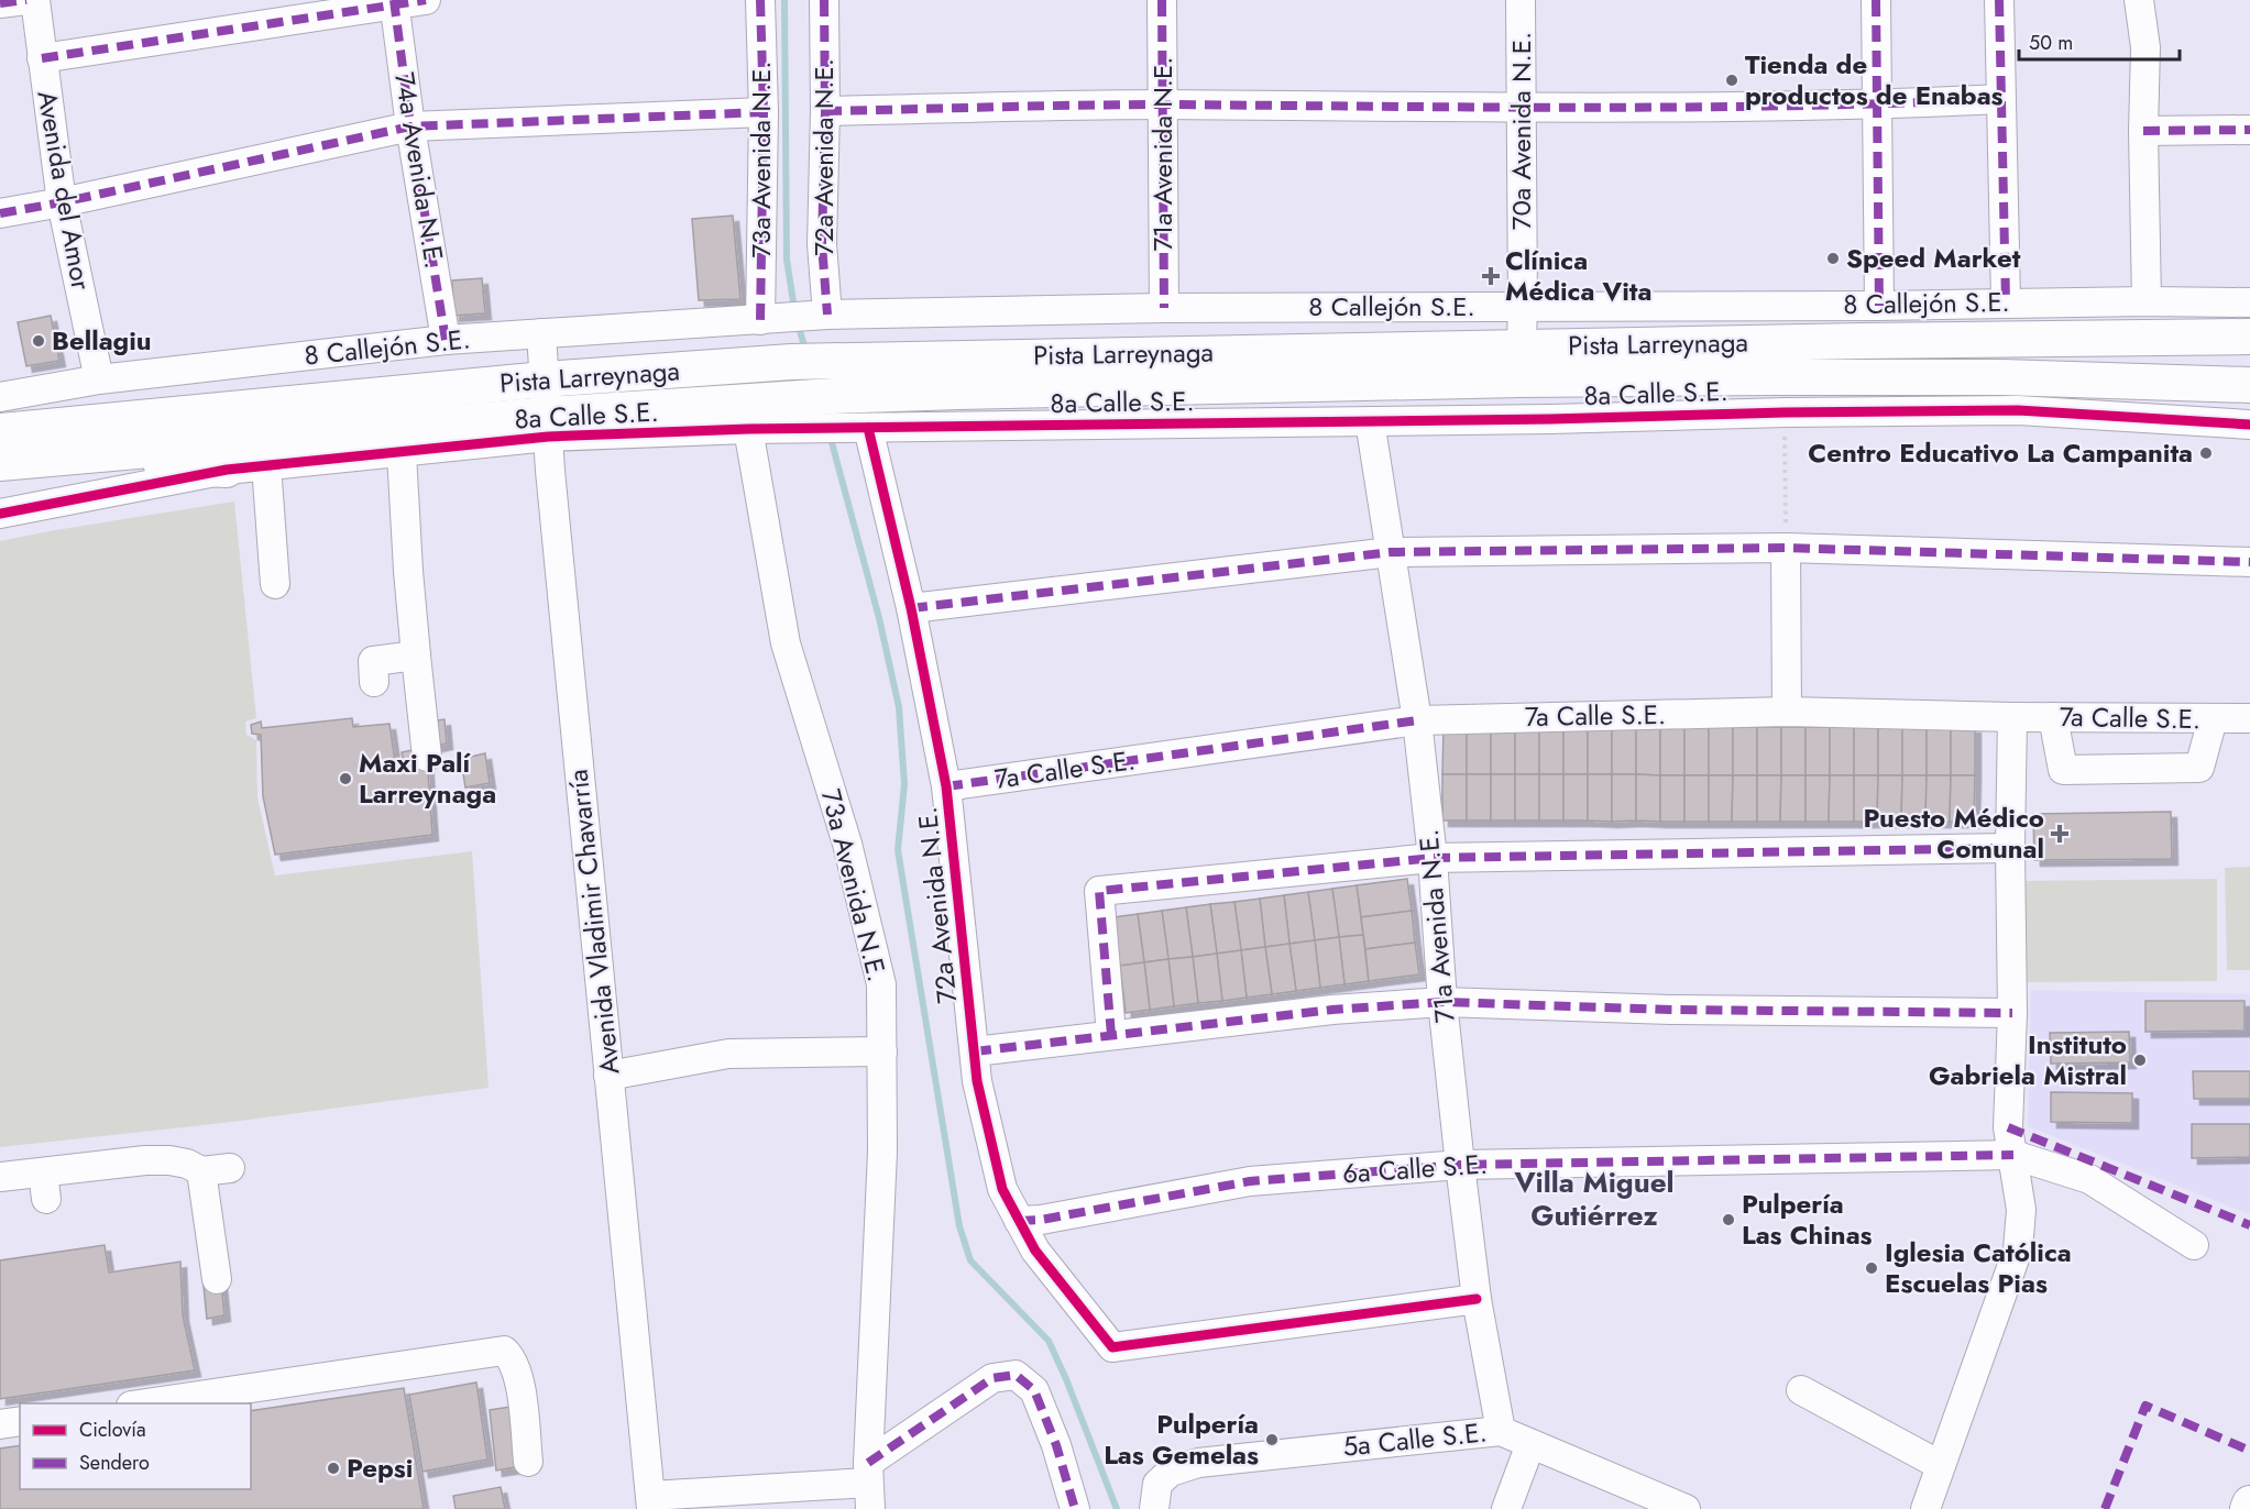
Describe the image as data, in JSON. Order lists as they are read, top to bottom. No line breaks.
{"streets":{"main road":["Pista Larreynaga"],"street":["70a Avenida N.E.","71a Avenida N.E.","72a Avenida N.E.","73a Avenida N.E.","74a Avenida N.E.","Avenida del Amor","8 Callejón S.E.","8a Calle S.E.","7a Calle S.E.","Avenida Vladimir Chavarría","6a Calle S.E.","5a Calle S.E."]},"crossings":[["70a Avenida N.E.","8 Callejón S.E."],["70a Avenida N.E.","Pista Larreynaga"],["71a Avenida N.E.","72a Avenida N.E."],["71a Avenida N.E.","8 Callejón S.E."],["71a Avenida N.E.","8a Calle S.E."],["71a Avenida N.E.","7a Calle S.E."],["71a Avenida N.E.","6a Calle S.E."],["71a Avenida N.E.","5a Calle S.E."],["72a Avenida N.E.","8 Callejón S.E."],["72a Avenida N.E.","8a Calle S.E."],["72a Avenida N.E.","7a Calle S.E."],["72a Avenida N.E.","6a Calle S.E."],["73a Avenida N.E.","8 Callejón S.E."],["73a Avenida N.E.","8a Calle S.E."],["74a Avenida N.E.","8 Callejón S.E."],["Avenida del Amor","8 Callejón S.E."],["8 Callejón S.E.","Avenida Vladimir Chavarría"],["Pista Larreynaga","8a Calle S.E."],["Pista Larreynaga","Avenida Vladimir Chavarría"],["8a Calle S.E.","Avenida Vladimir Chavarría"]],"districts":["Villa Miguel Gutiérrez"],"places":{"other":["Tienda de productos de Enabas","Speed Market","Bellagiu","Centro Educativo La Campanita","Maxi Palí Larreynaga","Instituto Gabriela Mistral","Pulpería Las Chinas","Iglesia Católica Escuelas Pias","Pulpería Las Gemelas","Pepsi"],"health":["Clínica Médica Vita","Puesto Médico Comunal"]},"legend":["Ciclovía","Sendero"],"scale_bar":"50 m"}
